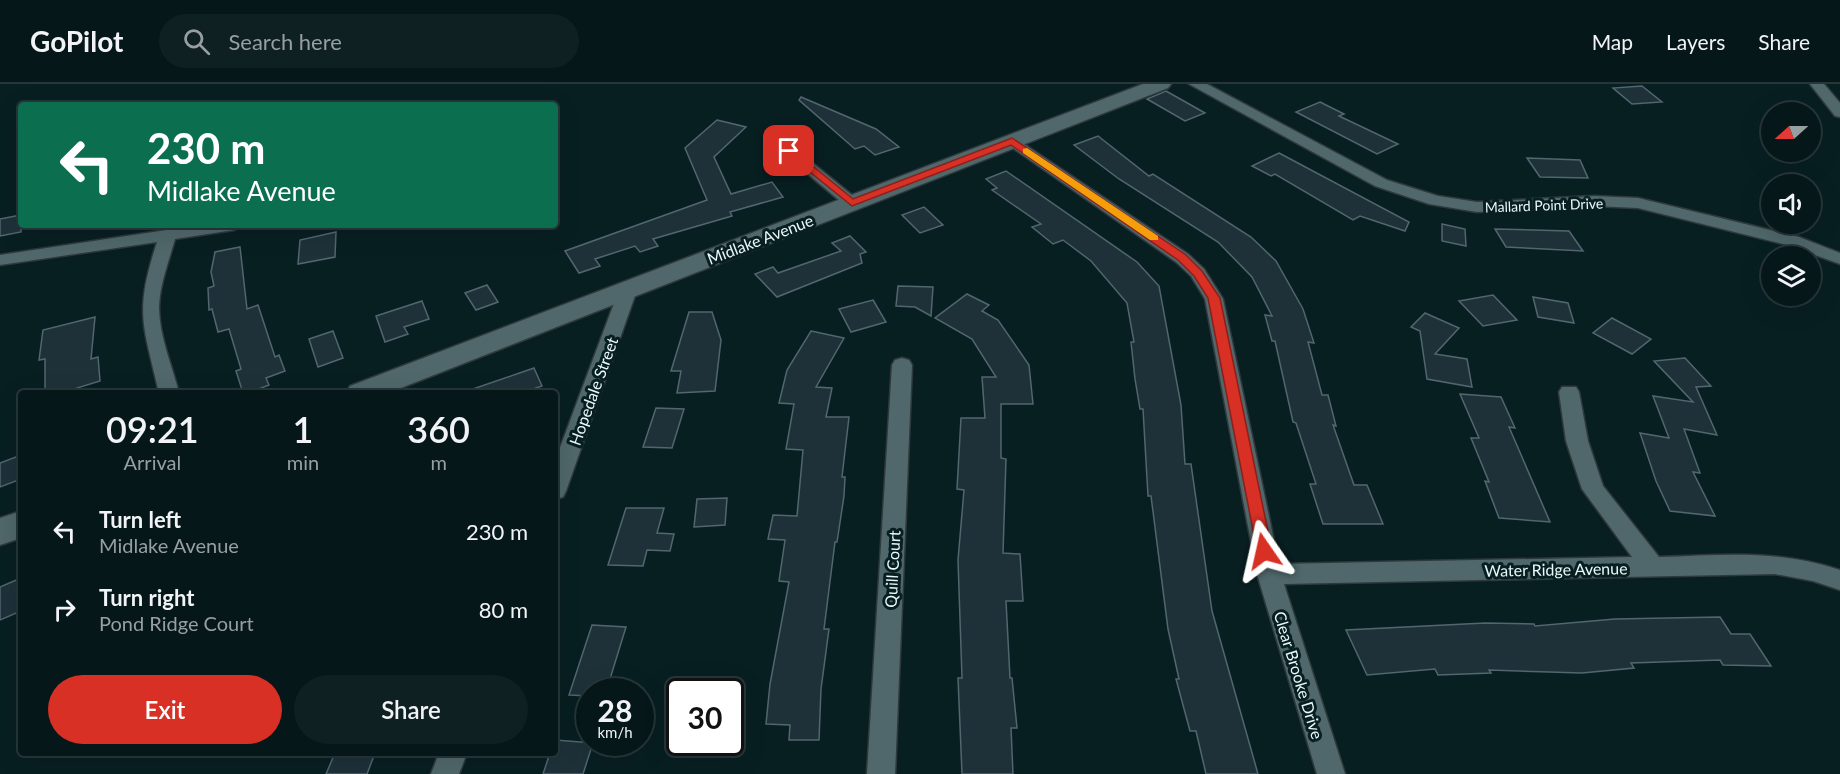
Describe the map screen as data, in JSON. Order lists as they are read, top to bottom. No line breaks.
{"streets":{"street":["Mallard Point Drive","Midlake Avenue","Hopedale Street","Quill Court","Water Ridge Avenue","Clear Brooke Drive"]},"crossings":[["Midlake Avenue","Hopedale Street"],["Midlake Avenue","Clear Brooke Drive"],["Water Ridge Avenue","Clear Brooke Drive"]],"north":"left","page":{"header":"GoPilot","search":"Search here","nav":["Map","Layers","Share"],"turn":["230 m","Midlake Avenue"],"eta":["09:21","Arrival","1","min","360","m"],"list":[{"name":"Turn left","note":"Midlake Avenue","value":"230 m"},{"name":"Turn right","note":"Pond Ridge Court","value":"80 m"}],"buttons":["Exit","Share"],"speed":"28 km/h","limit":"30"}}
